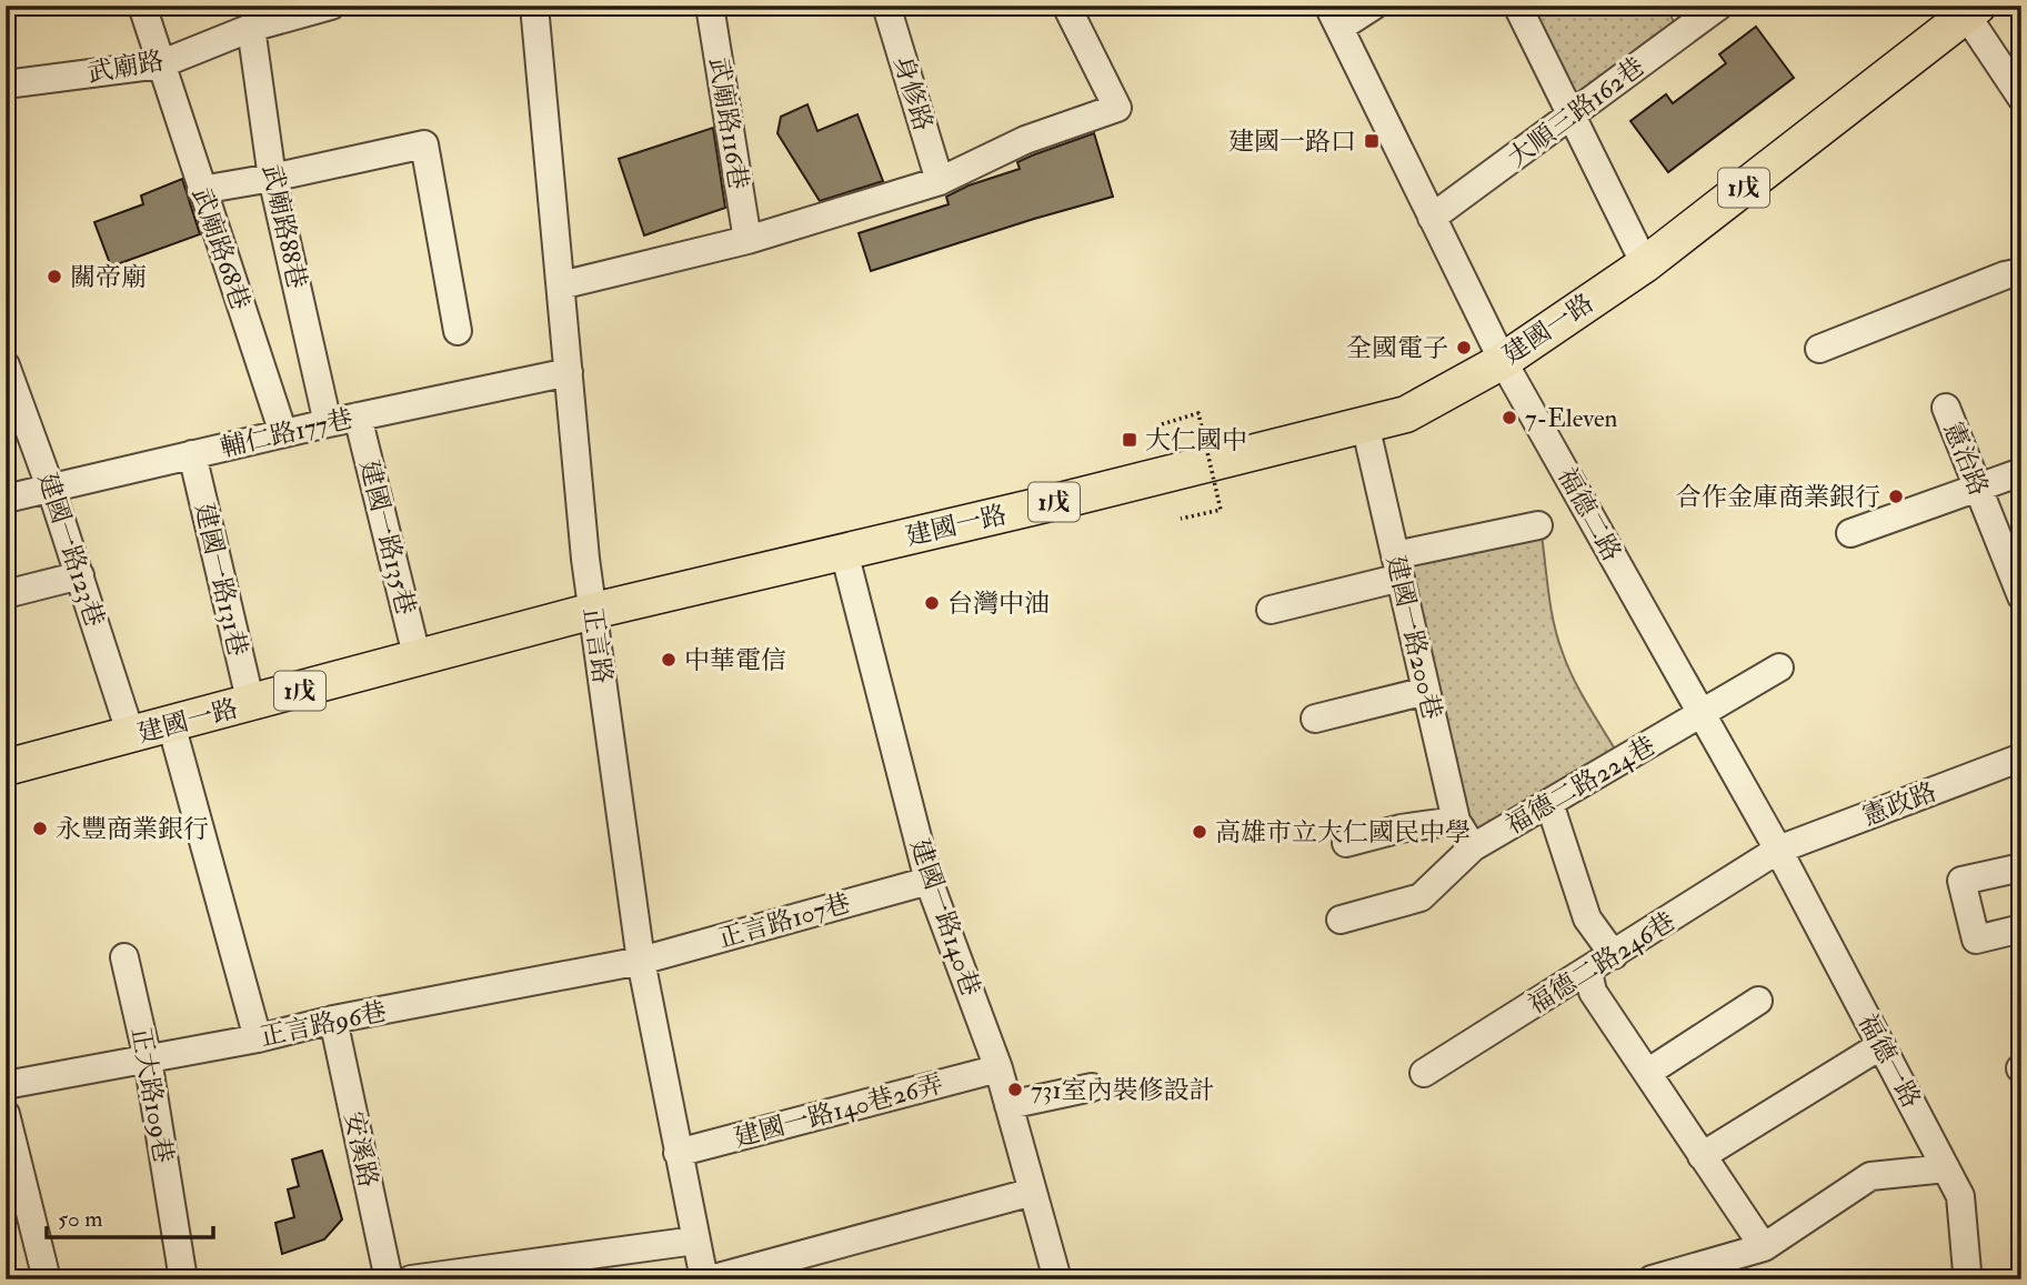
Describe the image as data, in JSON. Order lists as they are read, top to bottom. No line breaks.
{"streets":{"main road":["1戊","建國一路"],"street":["武廟路","身修路","大順三路162巷","武廟路116巷","武廟路88巷","武廟路68巷","輔仁路177巷","憲治路","福德二路","建國一路135巷","建國一路123巷","建國一路131巷","建國一路200巷","正言路","福德二路224巷","憲政路","建國一路140巷","正言路107巷","福德二路246巷","正言路96巷","福德一路","正大路109巷","建國一路140巷26弄","安溪路"]},"crossings":[["武廟路","武廟路88巷"],["武廟路","武廟路68巷"],["大順三路162巷","福德二路"],["武廟路88巷","輔仁路177巷"],["武廟路68巷","輔仁路177巷"],["建國一路","福德二路"],["建國一路","建國一路135巷"],["建國一路","建國一路123巷"],["建國一路","建國一路131巷"],["建國一路","建國一路200巷"],["建國一路","正言路"],["建國一路","建國一路140巷"],["輔仁路177巷","建國一路135巷"],["輔仁路177巷","建國一路123巷"],["輔仁路177巷","建國一路131巷"],["輔仁路177巷","正言路"],["福德二路","福德二路224巷"],["福德二路","憲政路"],["福德二路","福德二路246巷"],["福德二路","福德一路"],["建國一路200巷","福德二路224巷"],["正言路","正言路107巷"],["正言路","正言路96巷"],["正言路","建國一路140巷26弄"],["憲政路","福德二路246巷"],["憲政路","福德一路"],["建國一路140巷","正言路107巷"],["建國一路140巷","建國一路140巷26弄"],["正言路107巷","正言路96巷"],["福德二路246巷","福德一路"],["正言路96巷","正大路109巷"],["正言路96巷","安溪路"]],"places":{"transit":["建國一路口","大仁國中"],"other":["關帝廟","全國電子","7-Eleven","合作金庫商業銀行","台灣中油","中華電信","永豐商業銀行","高雄市立大仁國民中學","731室內裝修設計"]},"scale_bar":"50 m"}
